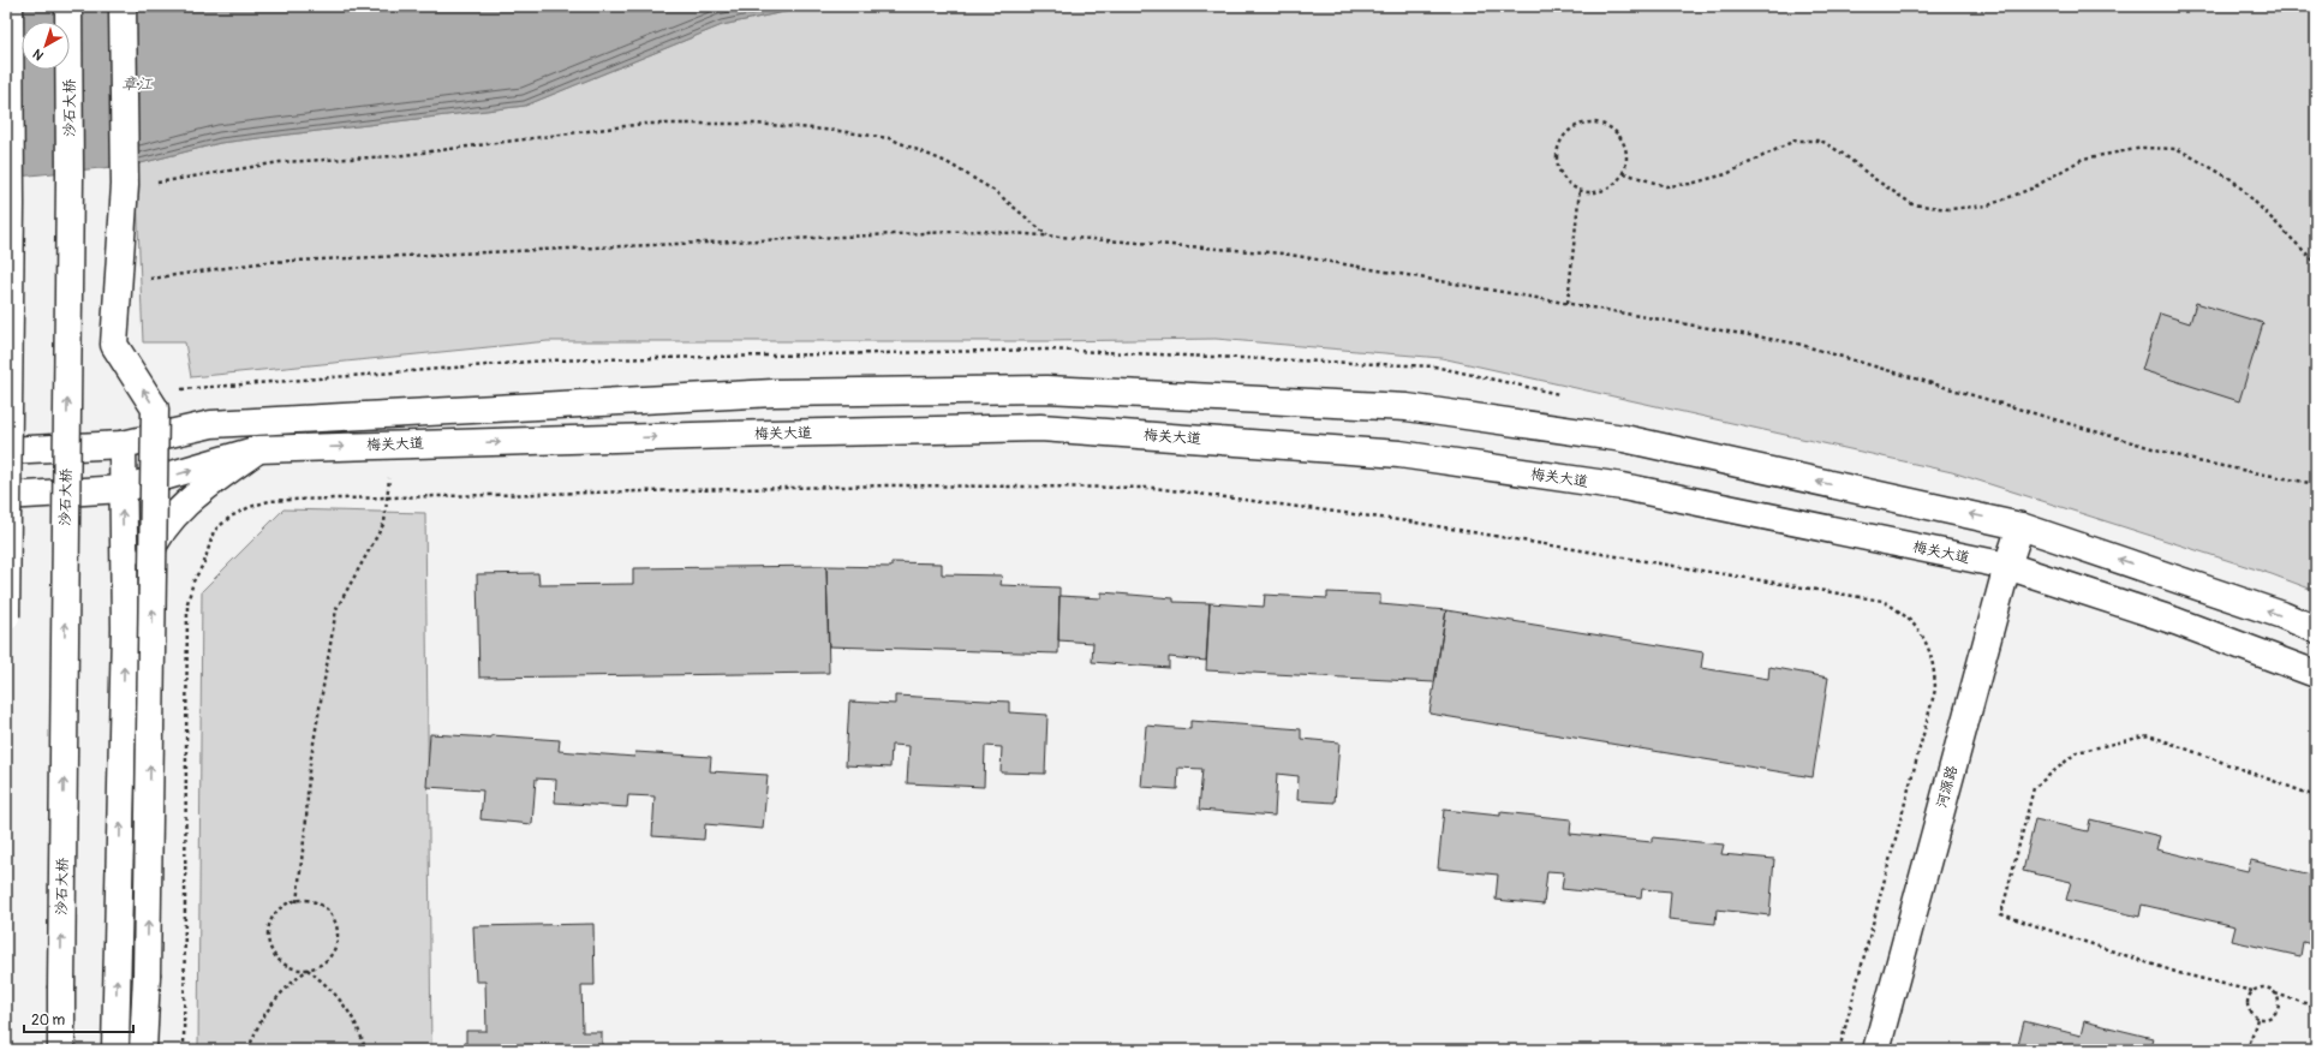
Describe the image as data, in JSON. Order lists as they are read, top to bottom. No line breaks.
{"streets":{"main road":["沙石大桥","梅关大道","河源路"]},"crossings":[["梅关大道","河源路"]],"water":["章江"],"scale_bar":"20 m","north":"bottom left"}
